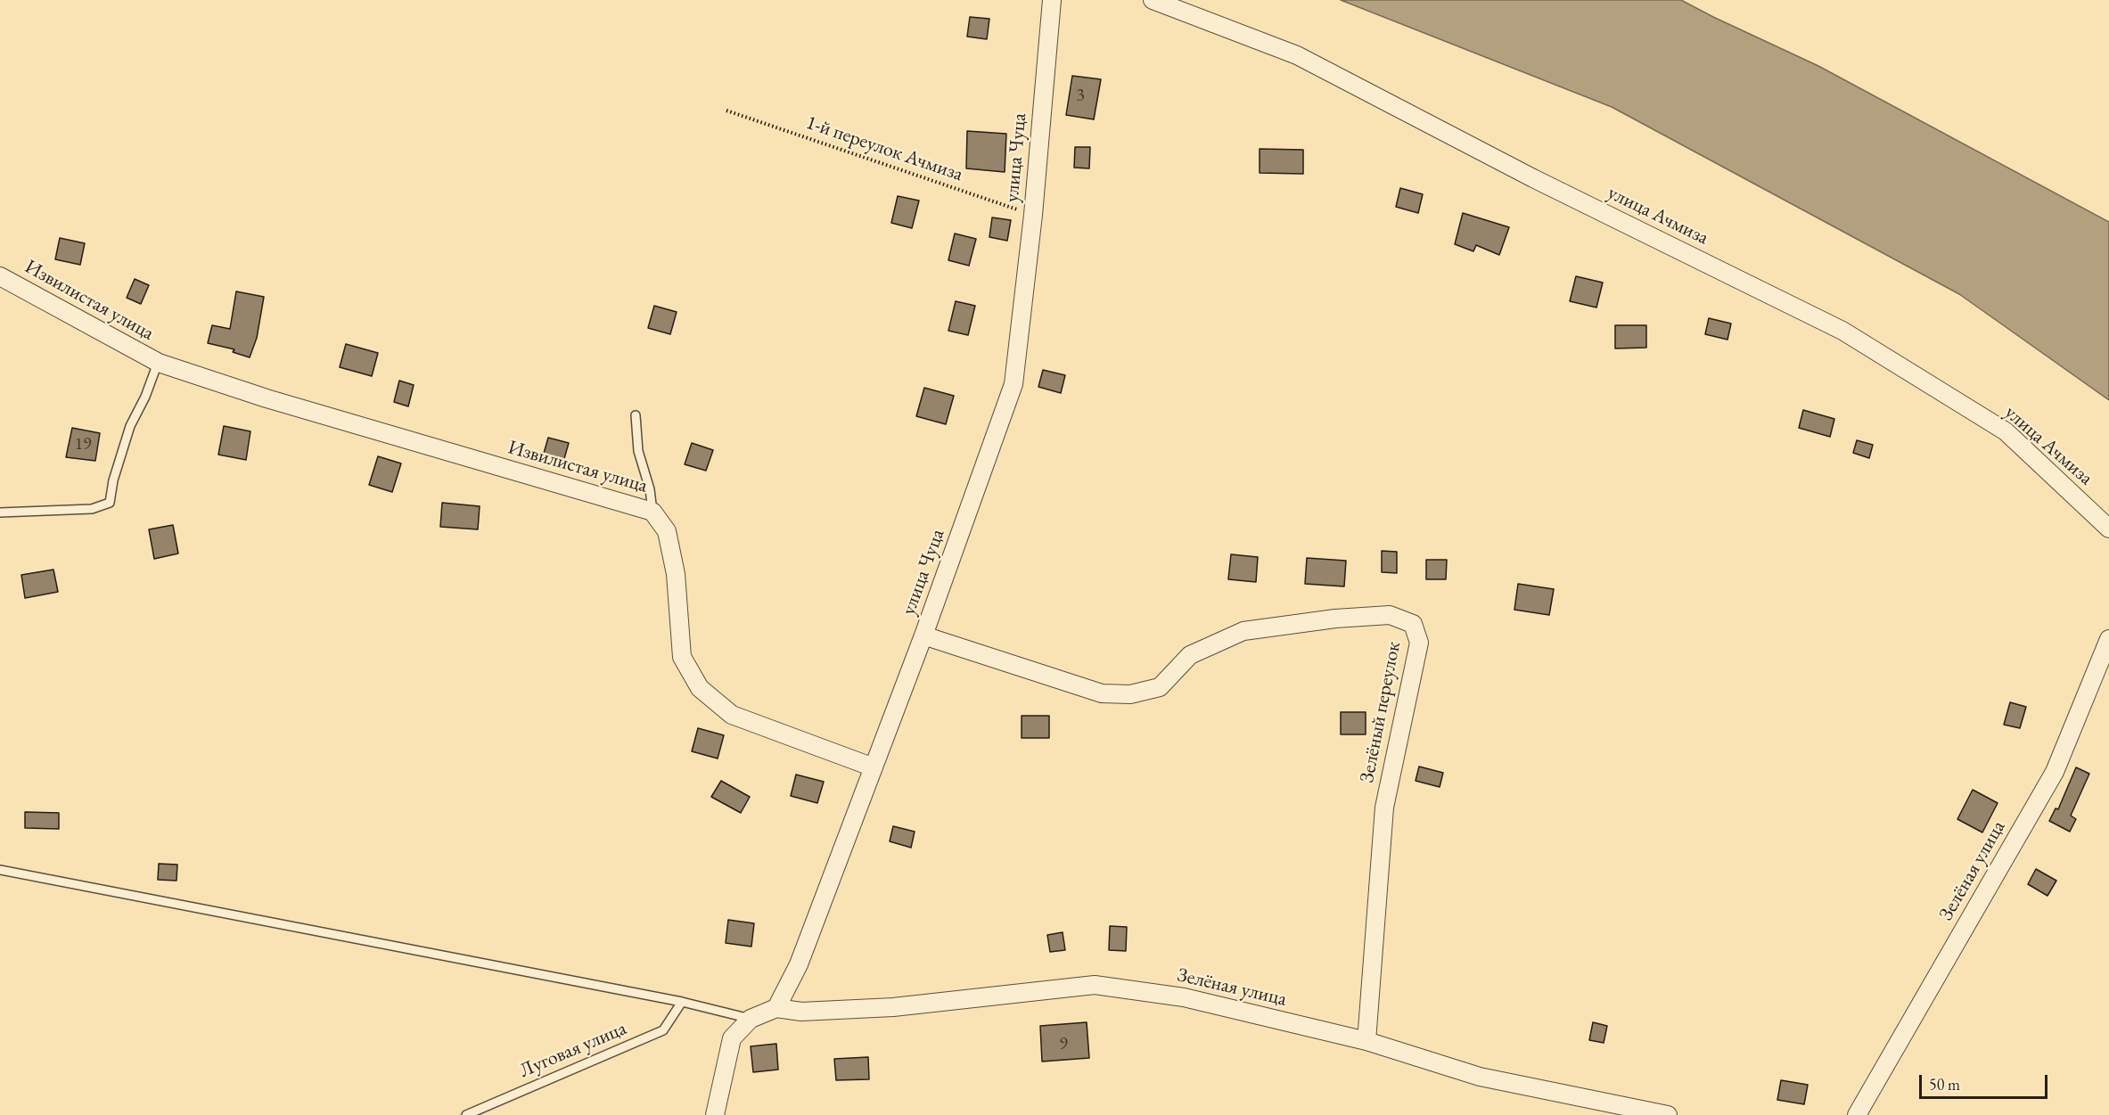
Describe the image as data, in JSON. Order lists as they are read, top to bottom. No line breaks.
{"streets":{"street":["улица Чуца","улица Ачмиза","Извилистая улица","Зелёный переулок","Зелёная улица"],"lane":["Луговая улица"],"path":["1-й переулок Ачмиза"]},"crossings":[["1-й переулок Ачмиза","улица Чуца"],["улица Чуца","Извилистая улица"],["улица Чуца","Зелёный переулок"],["улица Чуца","Зелёная улица"],["Зелёный переулок","Зелёная улица"]],"house_numbers":["3","19","9"],"scale_bar":"50 m"}
